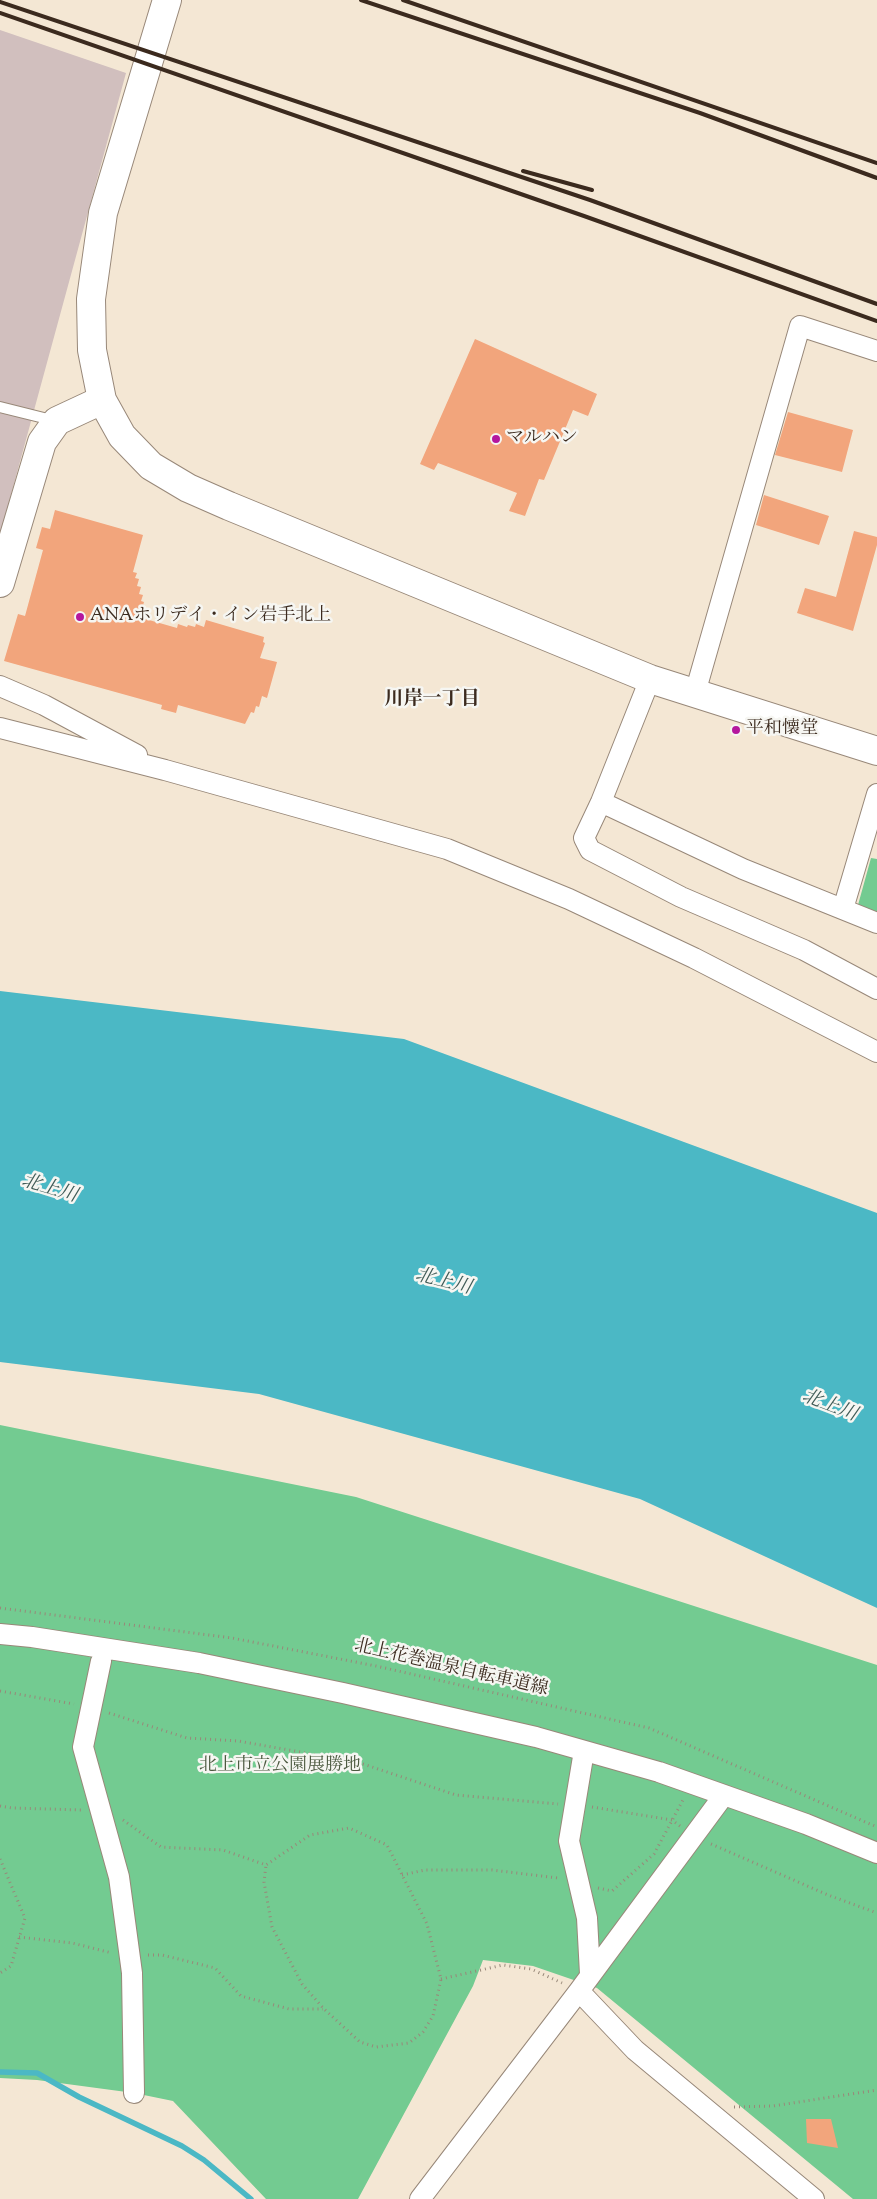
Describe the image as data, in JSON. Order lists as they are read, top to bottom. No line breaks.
{"streets":{"path":["北上花巻温泉自転車道線"]},"districts":["川岸一丁目"],"water":["北上川"],"parks":["北上市立公園展勝地"],"places":["マルハン","ANAホリデイ・イン岩手北上","平和懐堂"]}
